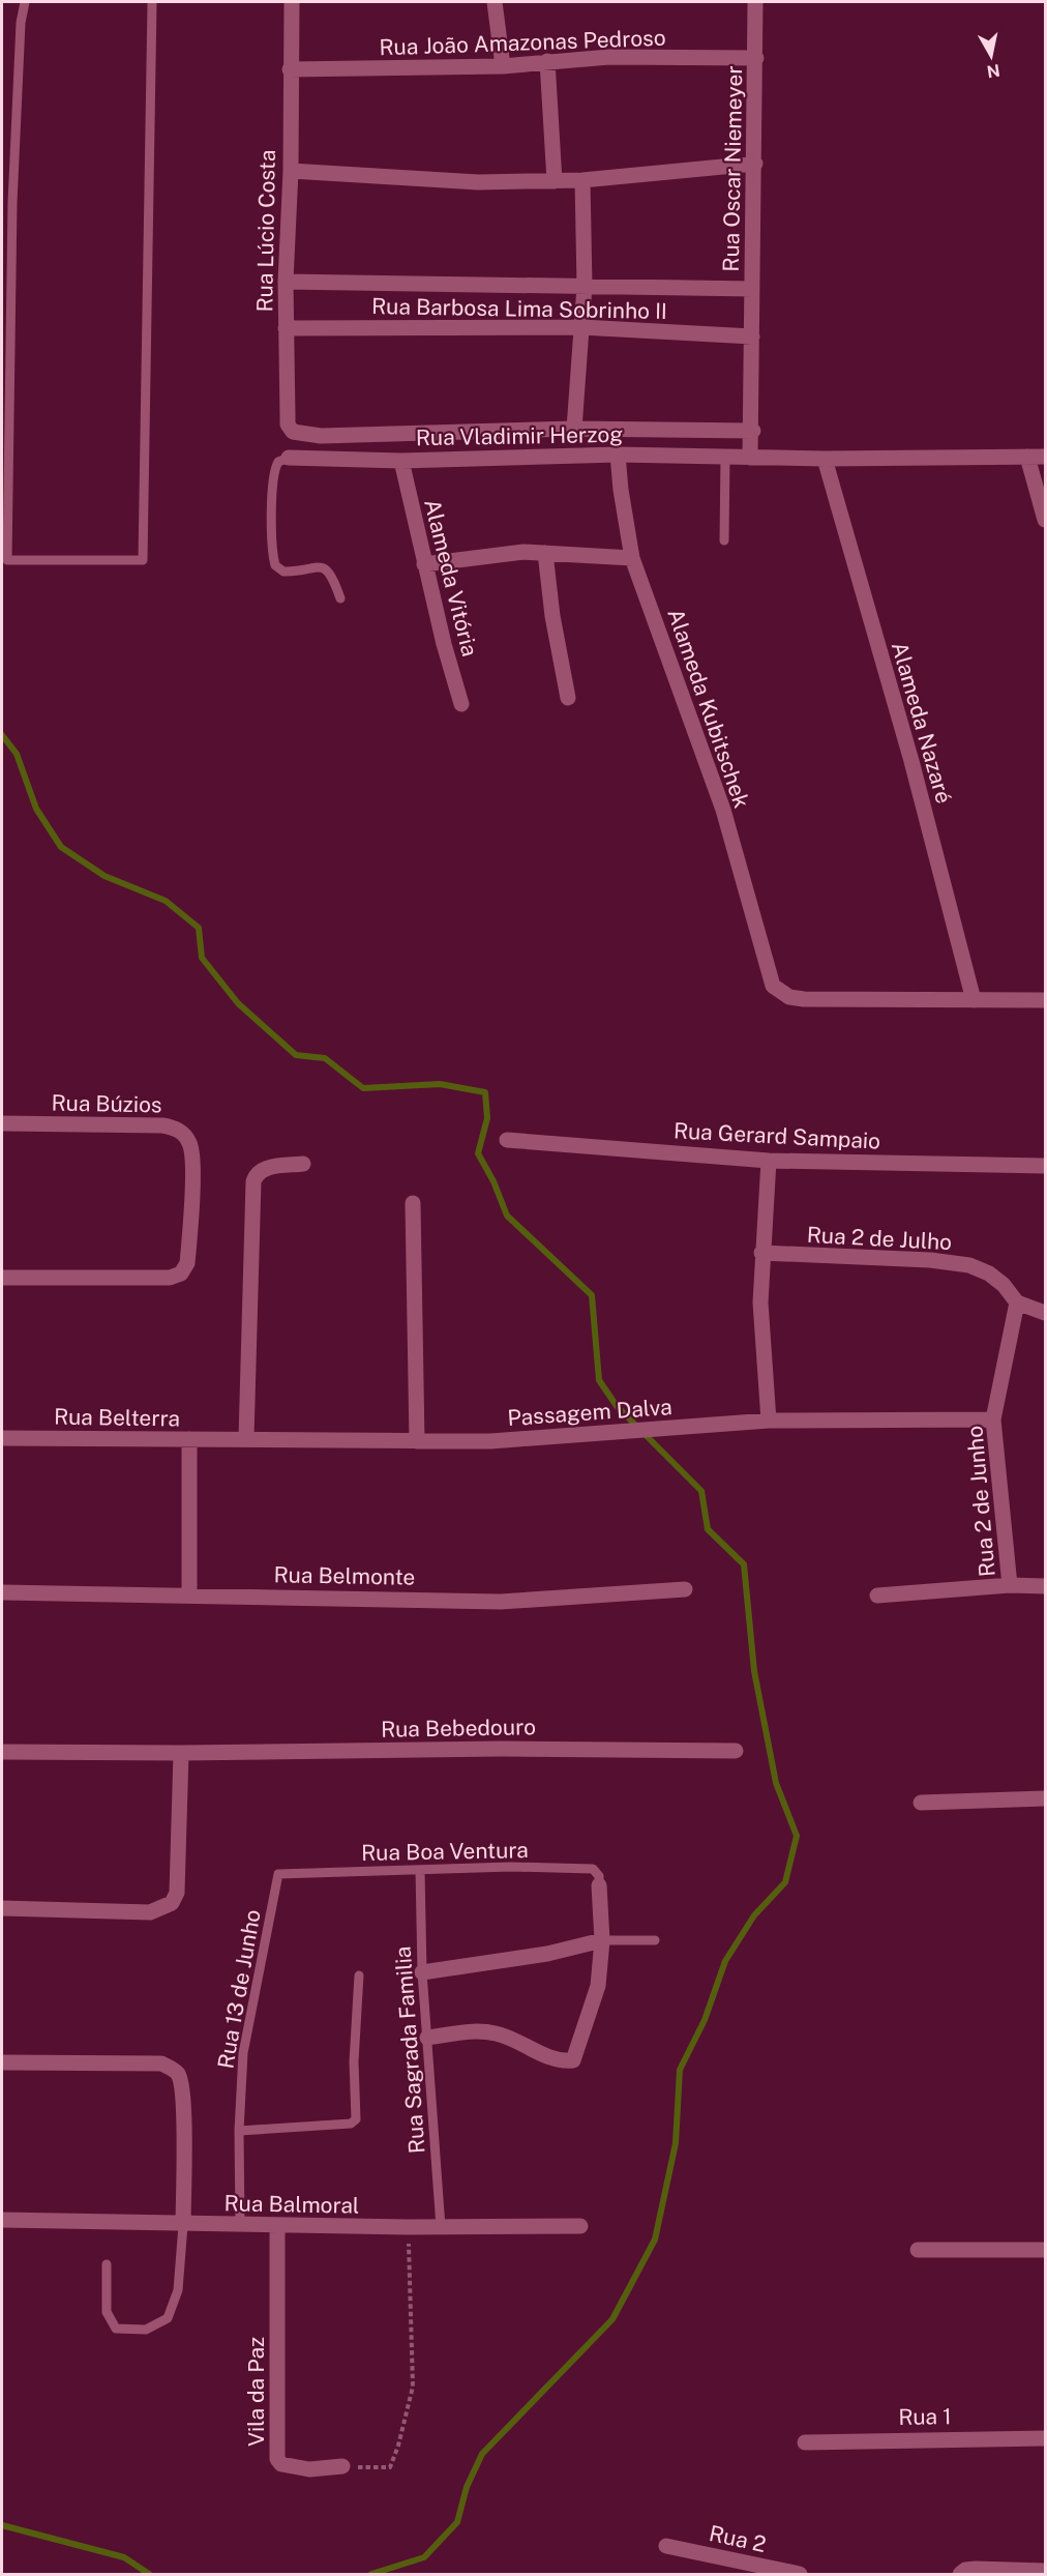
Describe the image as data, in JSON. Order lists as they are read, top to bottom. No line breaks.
{"streets":{"street":["Rua João Amazonas Pedroso","Rua Oscar Niemeyer","Rua Lúcio Costa","Rua Barbosa Lima Sobrinho II","Rua Vladimir Herzog","Alameda Vitória","Alameda Kubitschek","Alameda Nazaré","Rua Búzios","Rua Gerard Sampaio","Rua 2 de Julho","Passagem Dalva","Rua Belterra","Rua 2 de Junho","Rua Belmonte","Rua Bebedouro","Rua Balmoral","Vila da Paz","Rua 1","Rua 2"],"lane":["Rua Boa Ventura","Rua 13 de Junho","Rua Sagrada Familia"]},"crossings":[["Rua João Amazonas Pedroso","Rua Oscar Niemeyer"],["Rua João Amazonas Pedroso","Rua Lúcio Costa"],["Rua Oscar Niemeyer","Rua Barbosa Lima Sobrinho II"],["Rua Lúcio Costa","Rua Barbosa Lima Sobrinho II"],["Rua Vladimir Herzog","Alameda Vitória"],["Rua Vladimir Herzog","Alameda Kubitschek"],["Rua Vladimir Herzog","Alameda Nazaré"],["Alameda Kubitschek","Alameda Nazaré"],["Rua 2 de Julho","Rua 2 de Junho"],["Passagem Dalva","Rua Belterra"],["Passagem Dalva","Rua 2 de Junho"],["Rua Belterra","Rua Belmonte"],["Rua Boa Ventura","Rua 13 de Junho"],["Rua Boa Ventura","Rua Sagrada Familia"],["Rua 13 de Junho","Rua Balmoral"],["Rua Sagrada Familia","Rua Balmoral"],["Rua Balmoral","Vila da Paz"]],"north":"bottom"}
